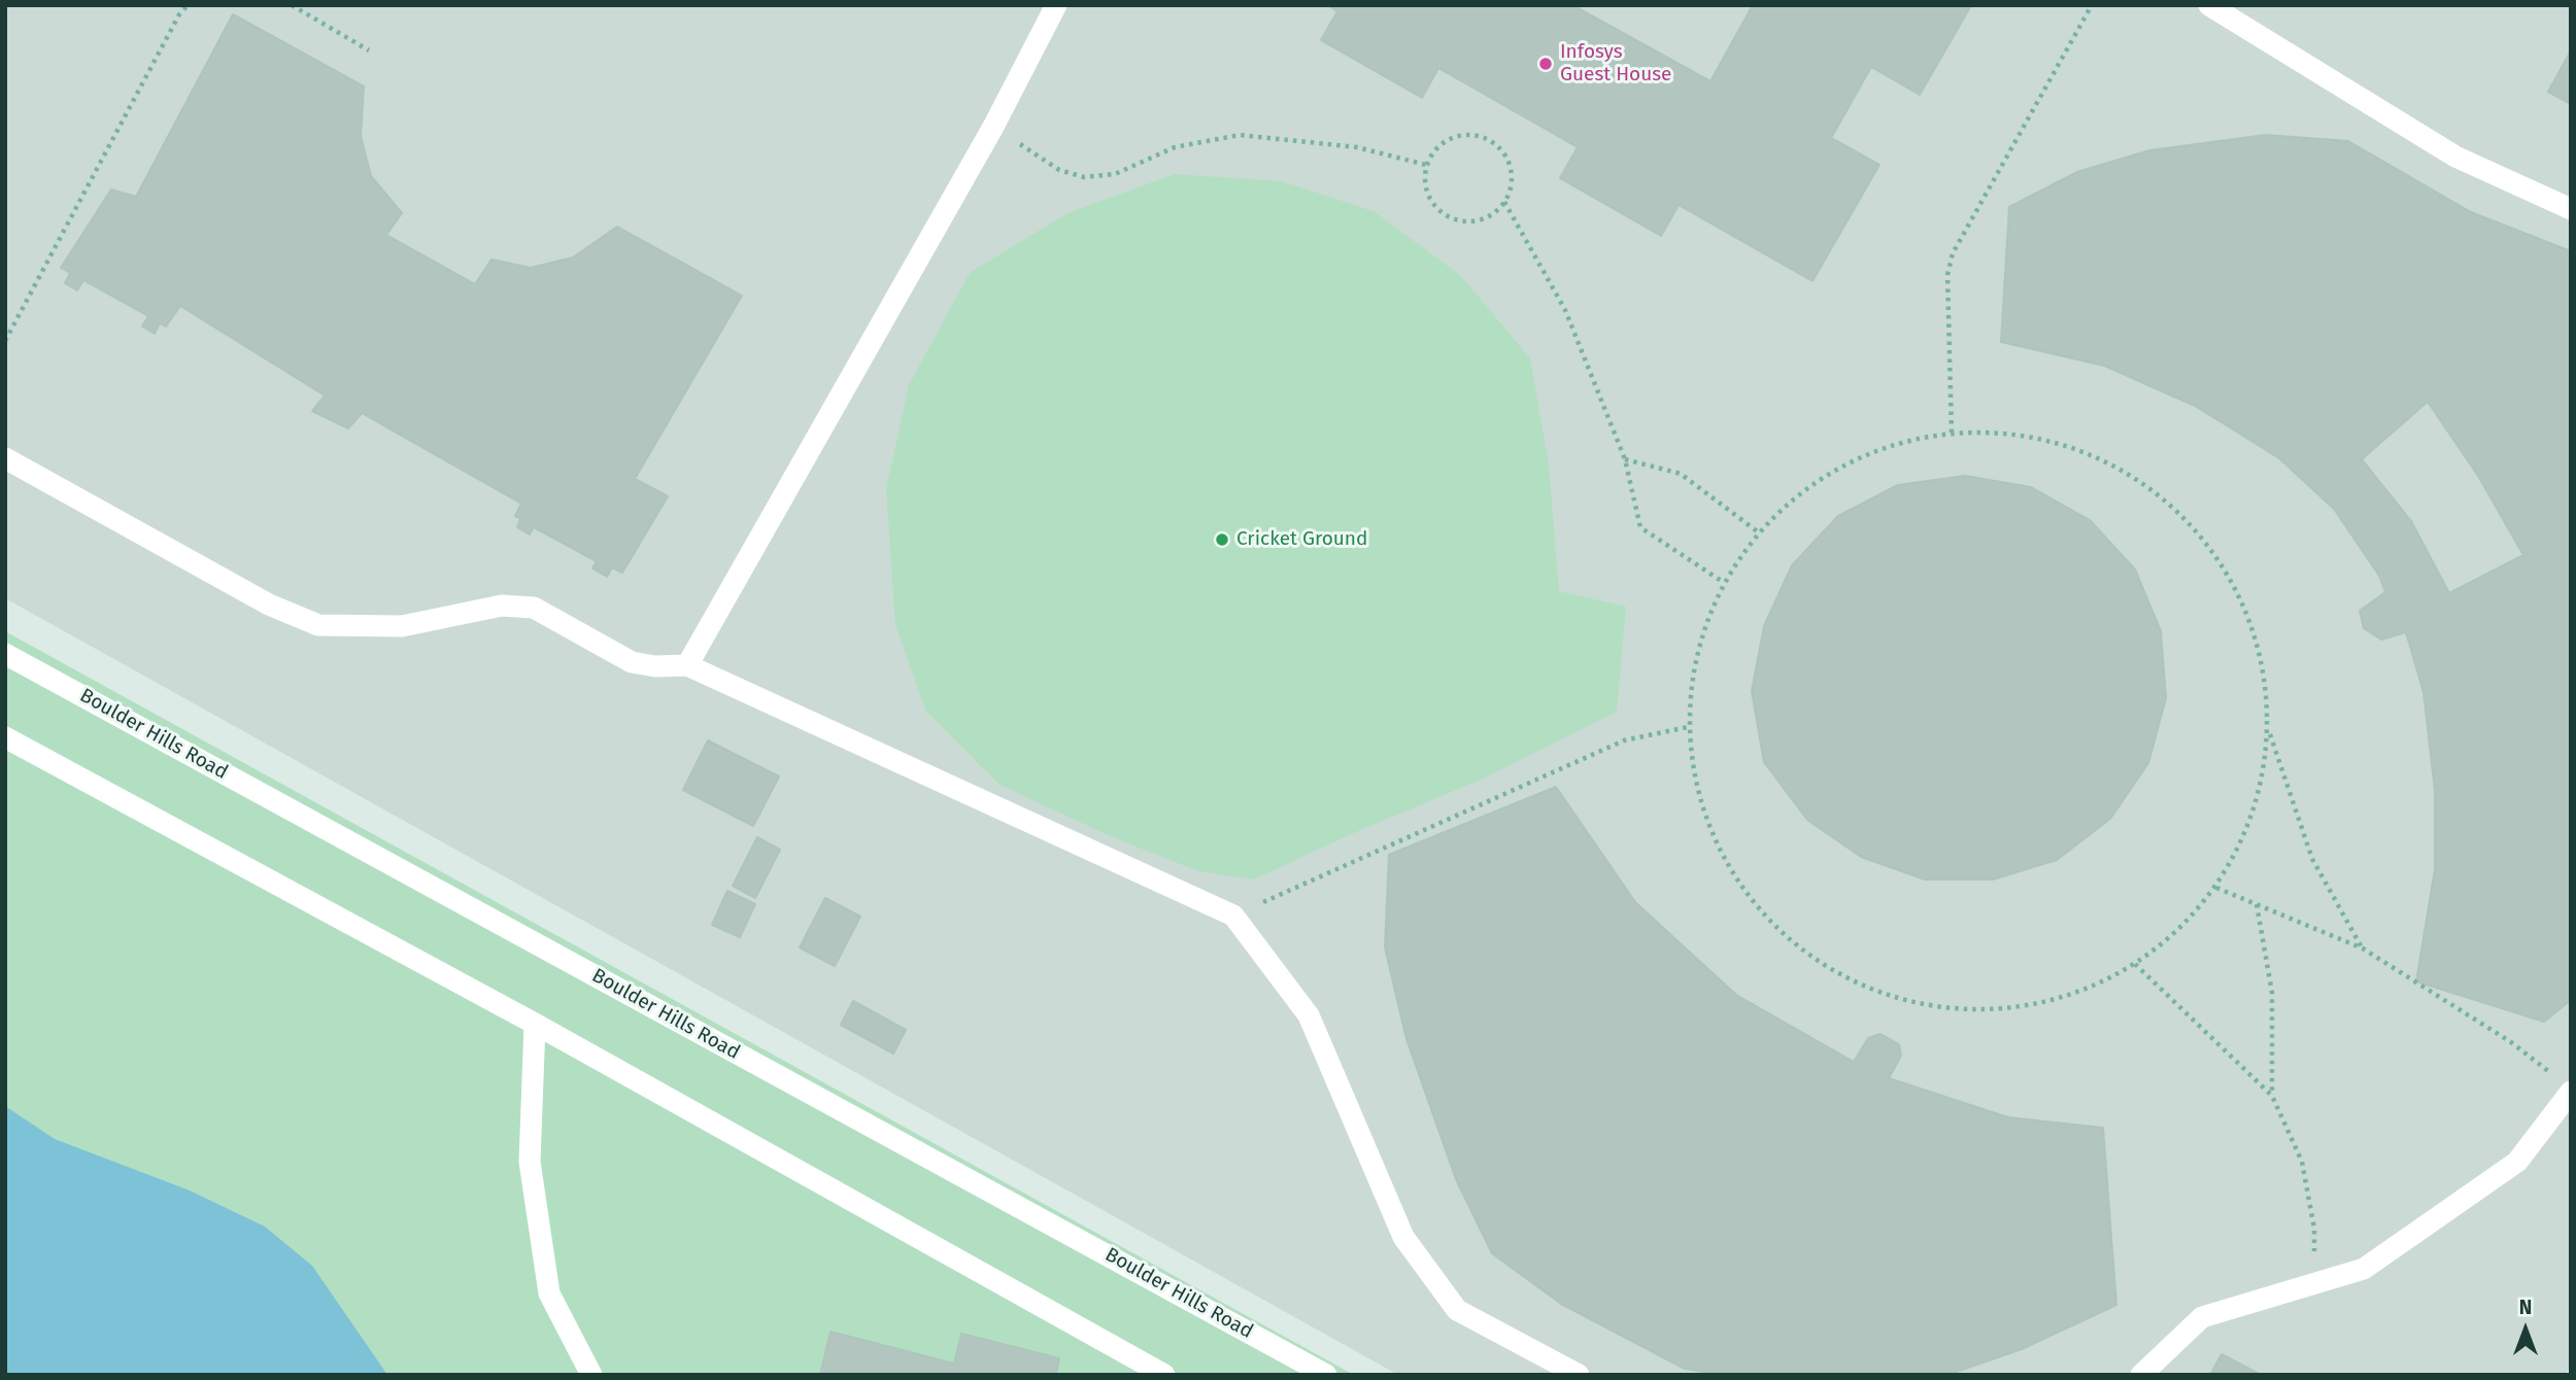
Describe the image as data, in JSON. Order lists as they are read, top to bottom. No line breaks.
{"streets":{"lane":["Boulder Hills Road"]},"places":["Infosys Guest House","Cricket Ground"],"north":"top"}
